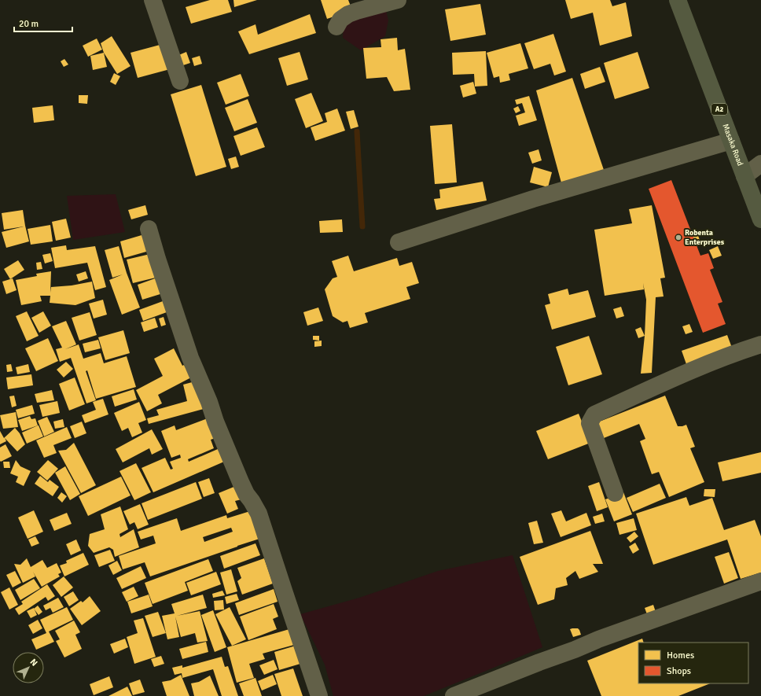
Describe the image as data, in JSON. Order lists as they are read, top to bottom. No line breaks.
{"streets":{"main road":["A2","Masaka Road"]},"places":["Robenta Enterprises"],"legend":["Homes","Shops"],"scale_bar":"20 m","north":"top right"}
